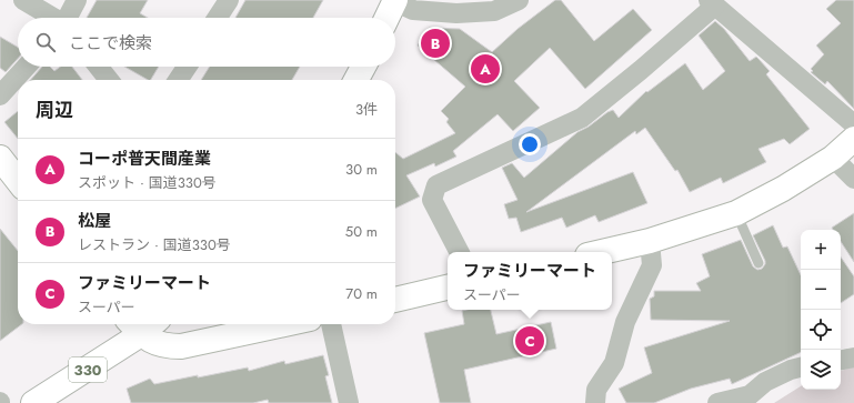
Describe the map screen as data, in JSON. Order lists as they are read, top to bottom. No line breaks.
{"streets":{"main road":["330"]},"page":{"search":"ここで検索","pins":["B","A","C"],"heading":["周辺","3件"],"list":[{"mark":"A","name":"コーポ普天間産業","note":"スポット · 国道330号","value":"30 m"},{"mark":"B","name":"松屋","note":"レストラン · 国道330号","value":"50 m"},{"mark":"C","name":"ファミリーマート","note":"スーパー","value":"70 m"}],"map_buttons":["+","−"],"popup":["ファミリーマート","スーパー"]}}
